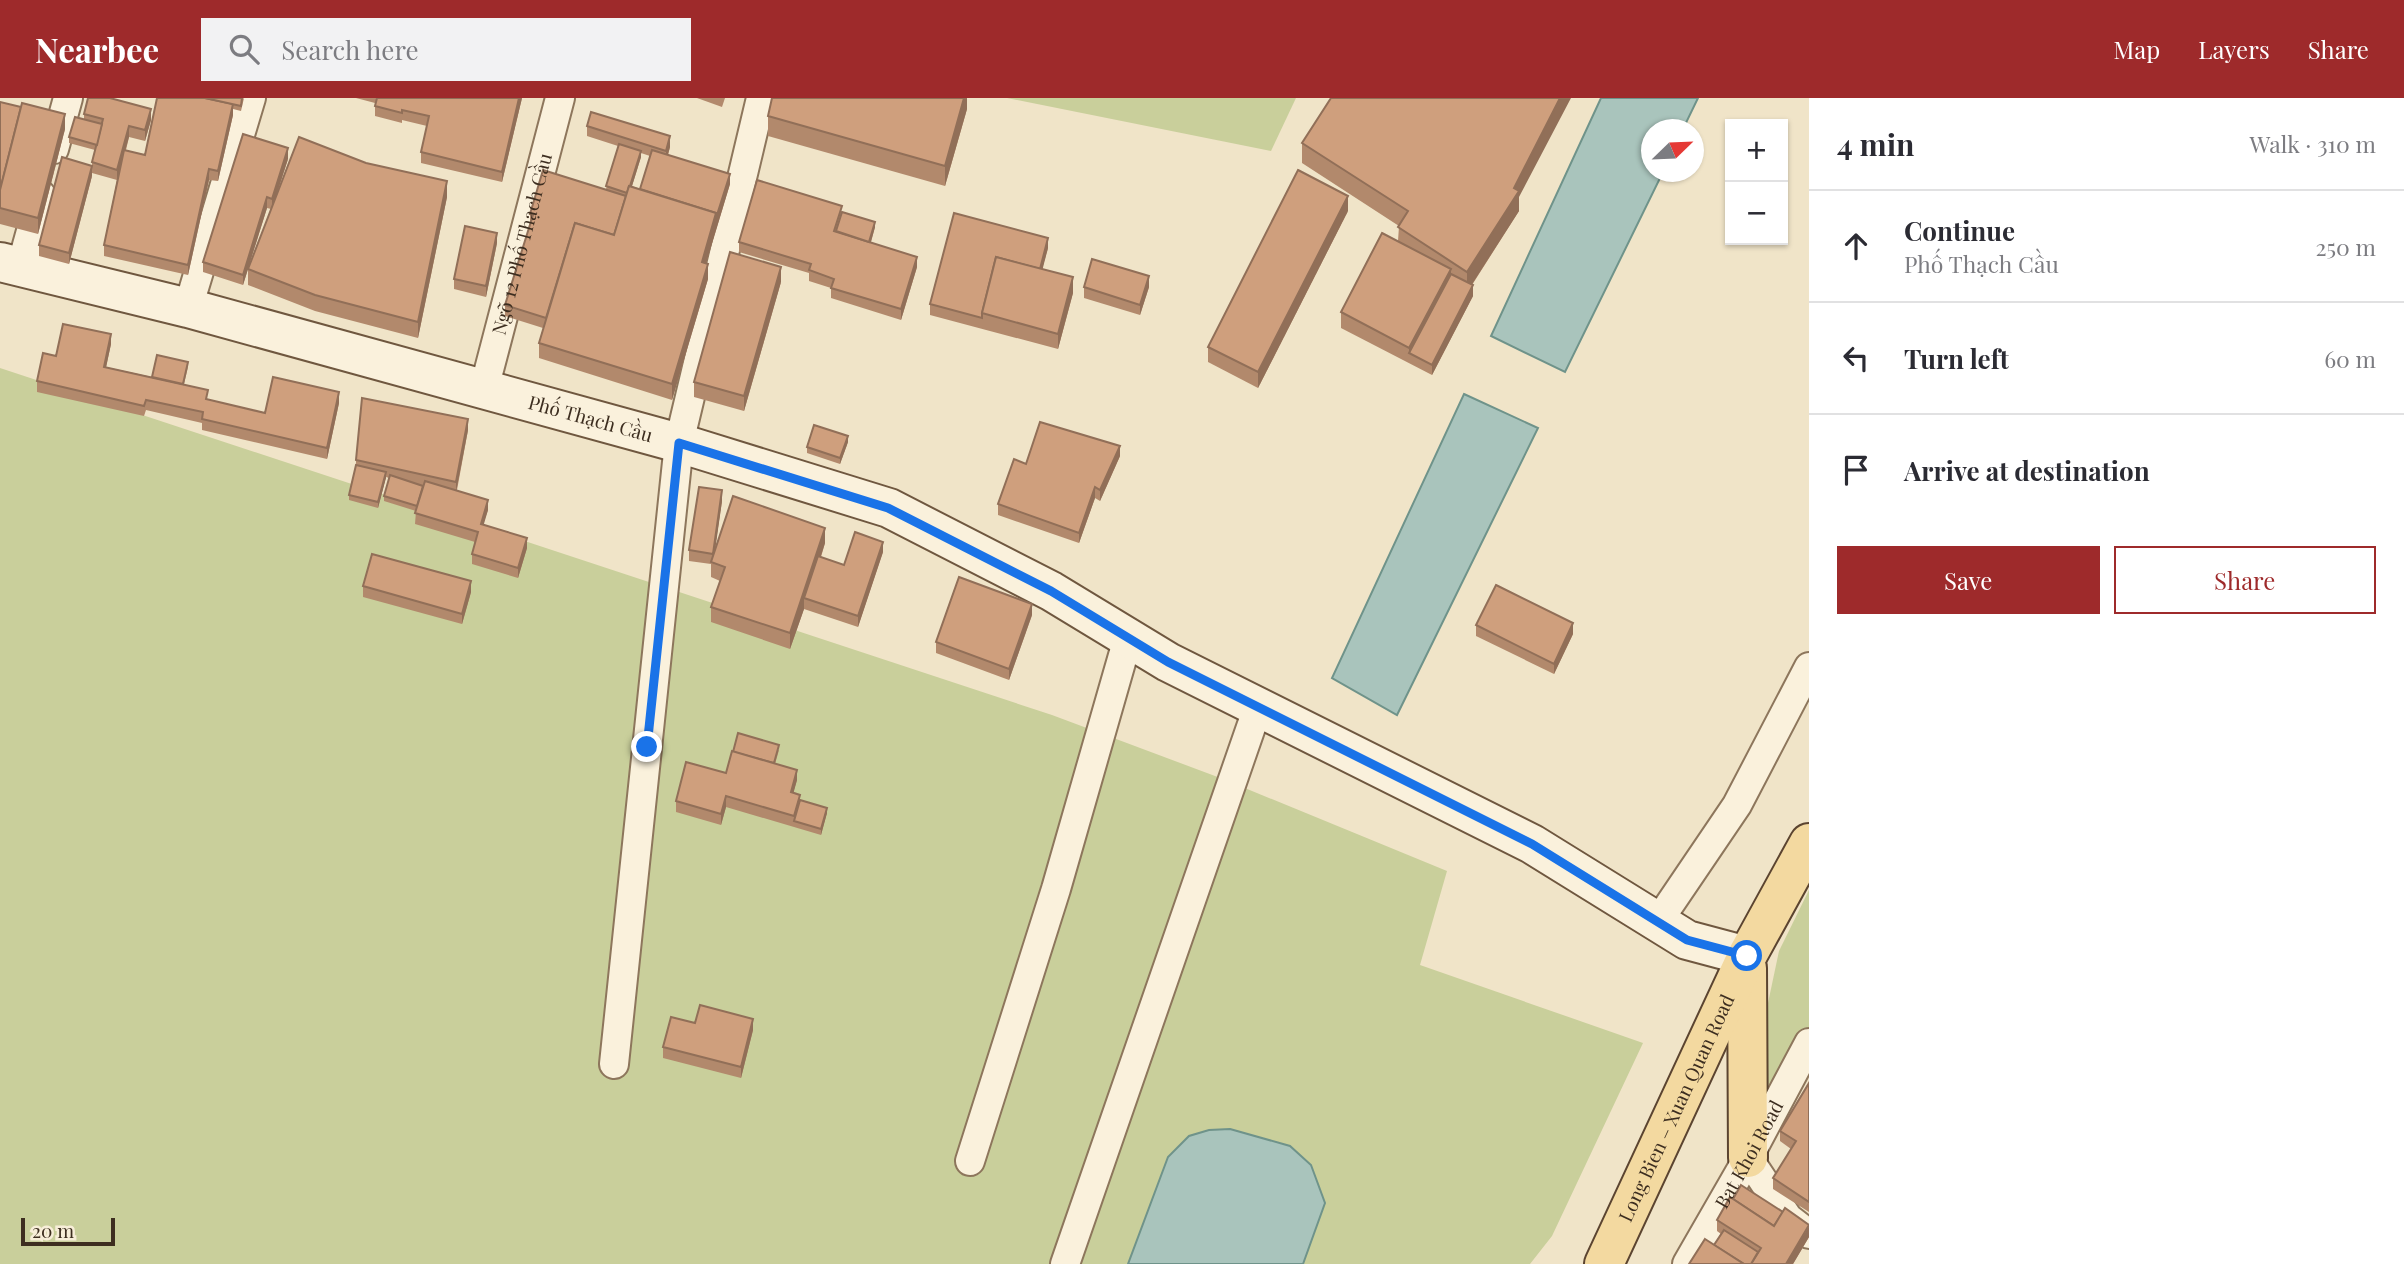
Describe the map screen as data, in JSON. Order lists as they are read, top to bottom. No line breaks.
{"streets":{"main road":["Long Bien – Xuan Quan Road"],"street":["Ngõ 12 Phố Thạch Cầu","Phố Thạch Cầu","Bat Khoi Road"]},"crossings":[["Ngõ 12 Phố Thạch Cầu","Phố Thạch Cầu"],["Phố Thạch Cầu","Long Bien – Xuan Quan Road"]],"scale_bar":"20 m","north":"top right","page":{"header":"Nearbee","search":"Search here","nav":["Map","Layers","Share"],"heading":["4 min","Walk · 310 m"],"map_buttons":["+","−"],"list":[["Continue","Phố Thạch Cầu","250 m"],["Turn left","60 m"],"Arrive at destination"],"buttons":["Save","Share"],"scale":"20 m"}}
